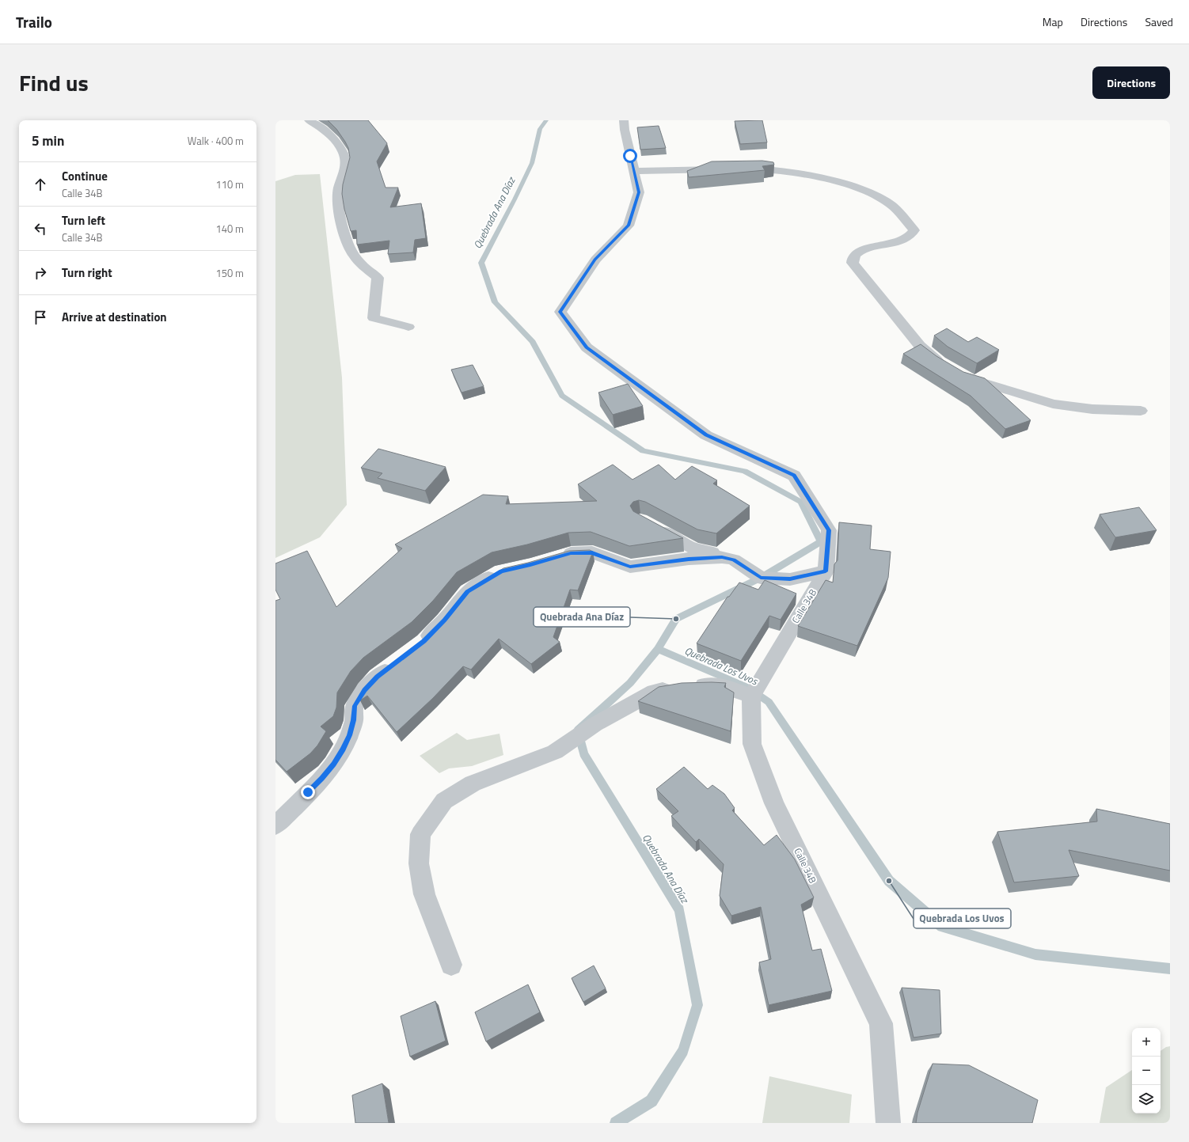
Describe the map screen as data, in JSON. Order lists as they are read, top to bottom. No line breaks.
{"streets":{"street":["Calle 34B"]},"water":["Quebrada Ana Díaz","Quebrada Los Uvos"],"places":["Quebrada Ana Díaz","Quebrada Los Uvos"],"page":{"header":"Trailo","nav":["Map","Directions","Saved"],"title":"Find us","buttons":"Directions","heading":["5 min","Walk · 400 m"],"list":[["Continue","Calle 34B","110 m"],["Turn left","Calle 34B","140 m"],["Turn right","150 m"],"Arrive at destination"],"map_buttons":["+","−"]}}
